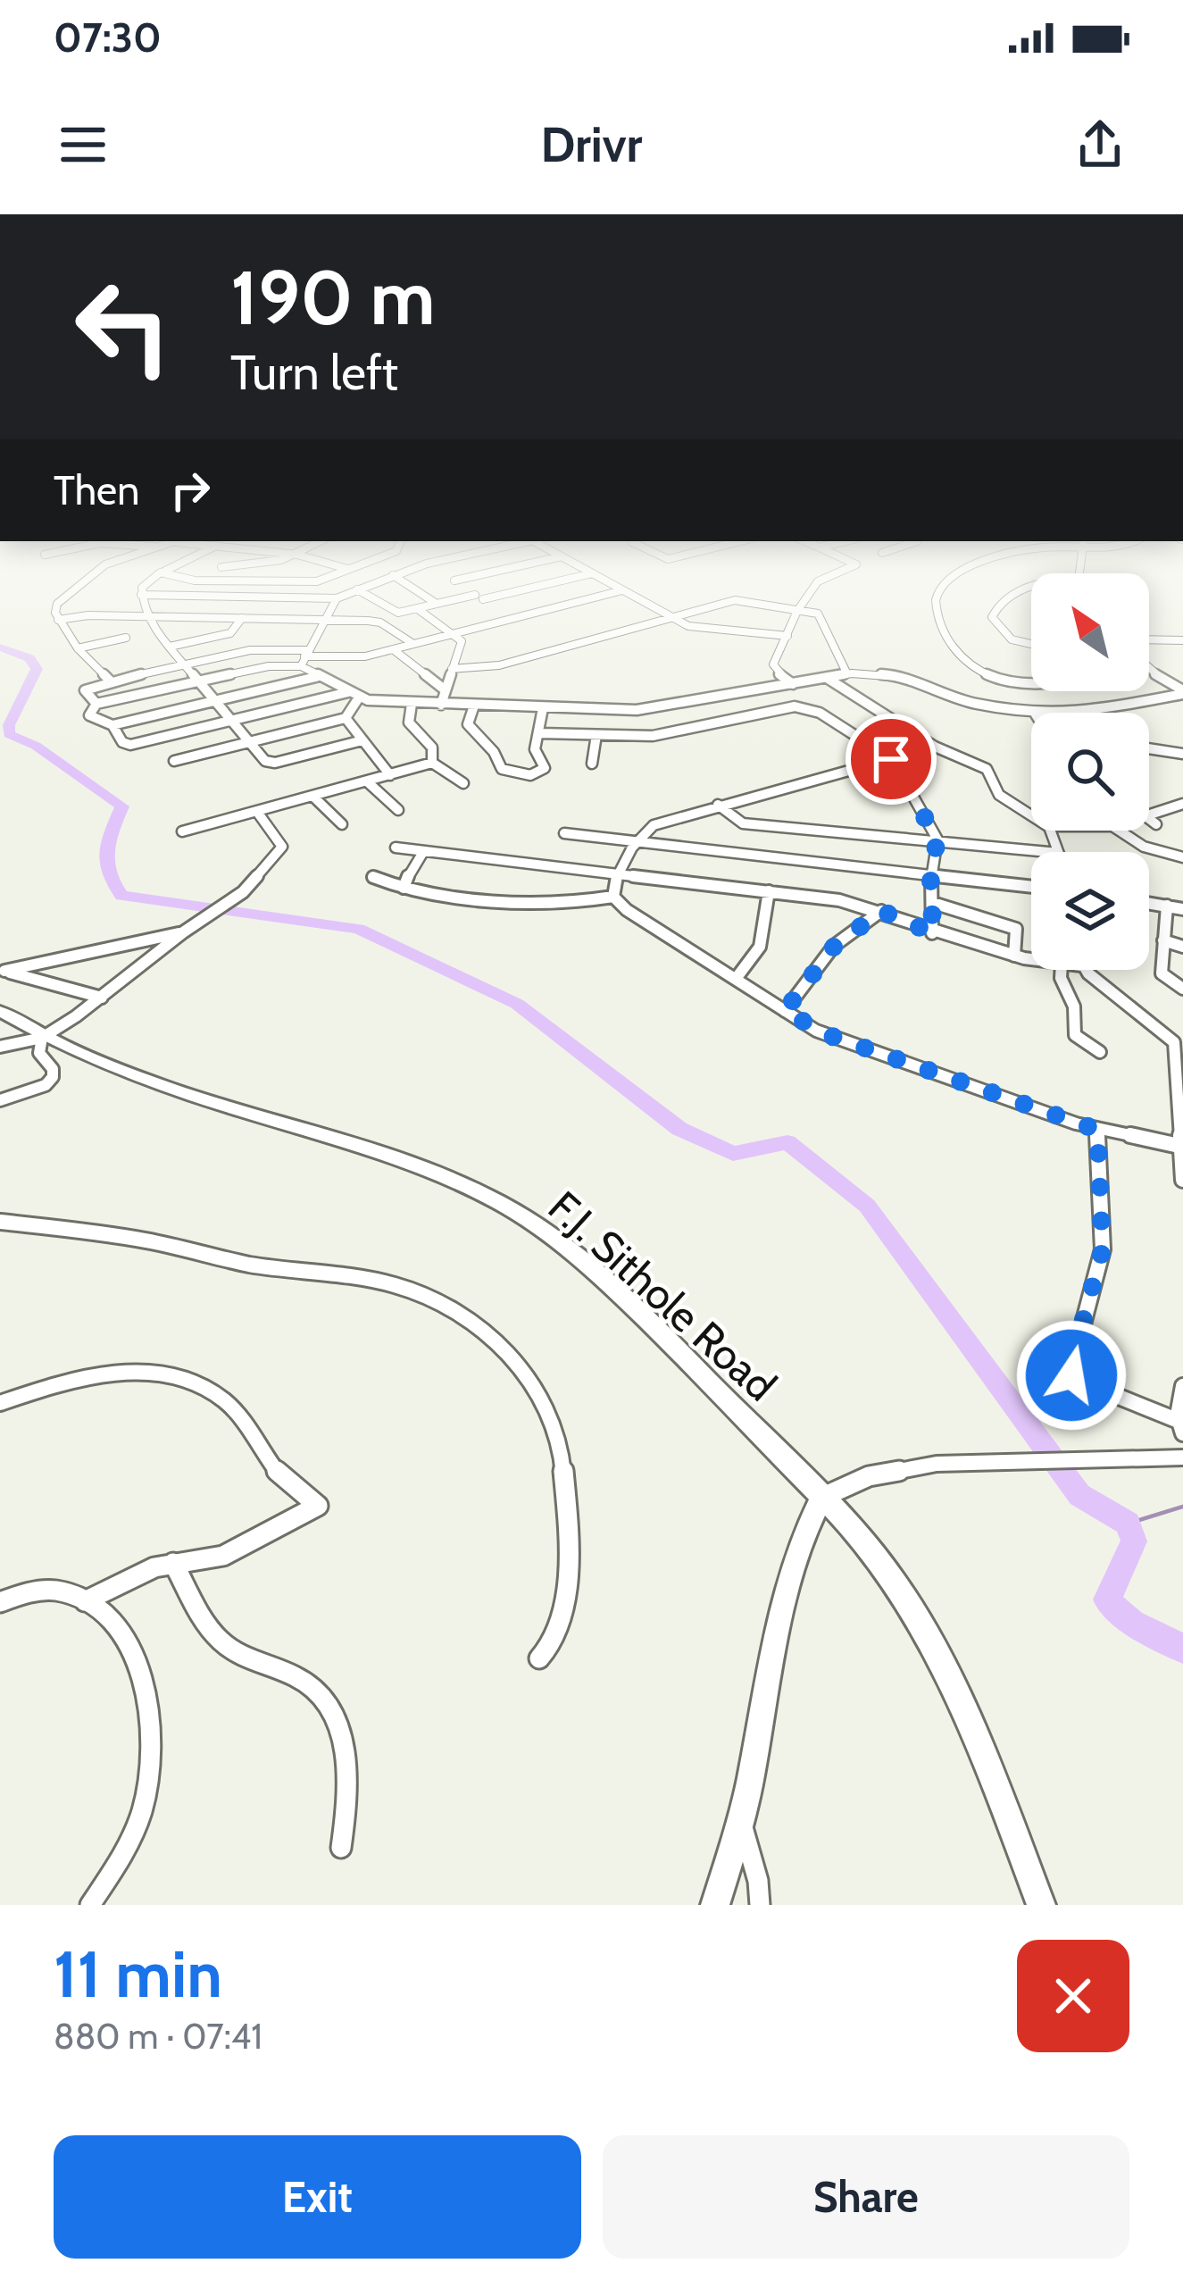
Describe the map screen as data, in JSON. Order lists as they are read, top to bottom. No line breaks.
{"streets":{"street":["F.J. Sithole Road"]},"north":"top left","page":{"status":"07:30","header":"Drivr","turn":["190 m","Turn left"],"then":"Then","heading":["11 min","880 m · 07:41"],"buttons":["Exit","Share"]}}
